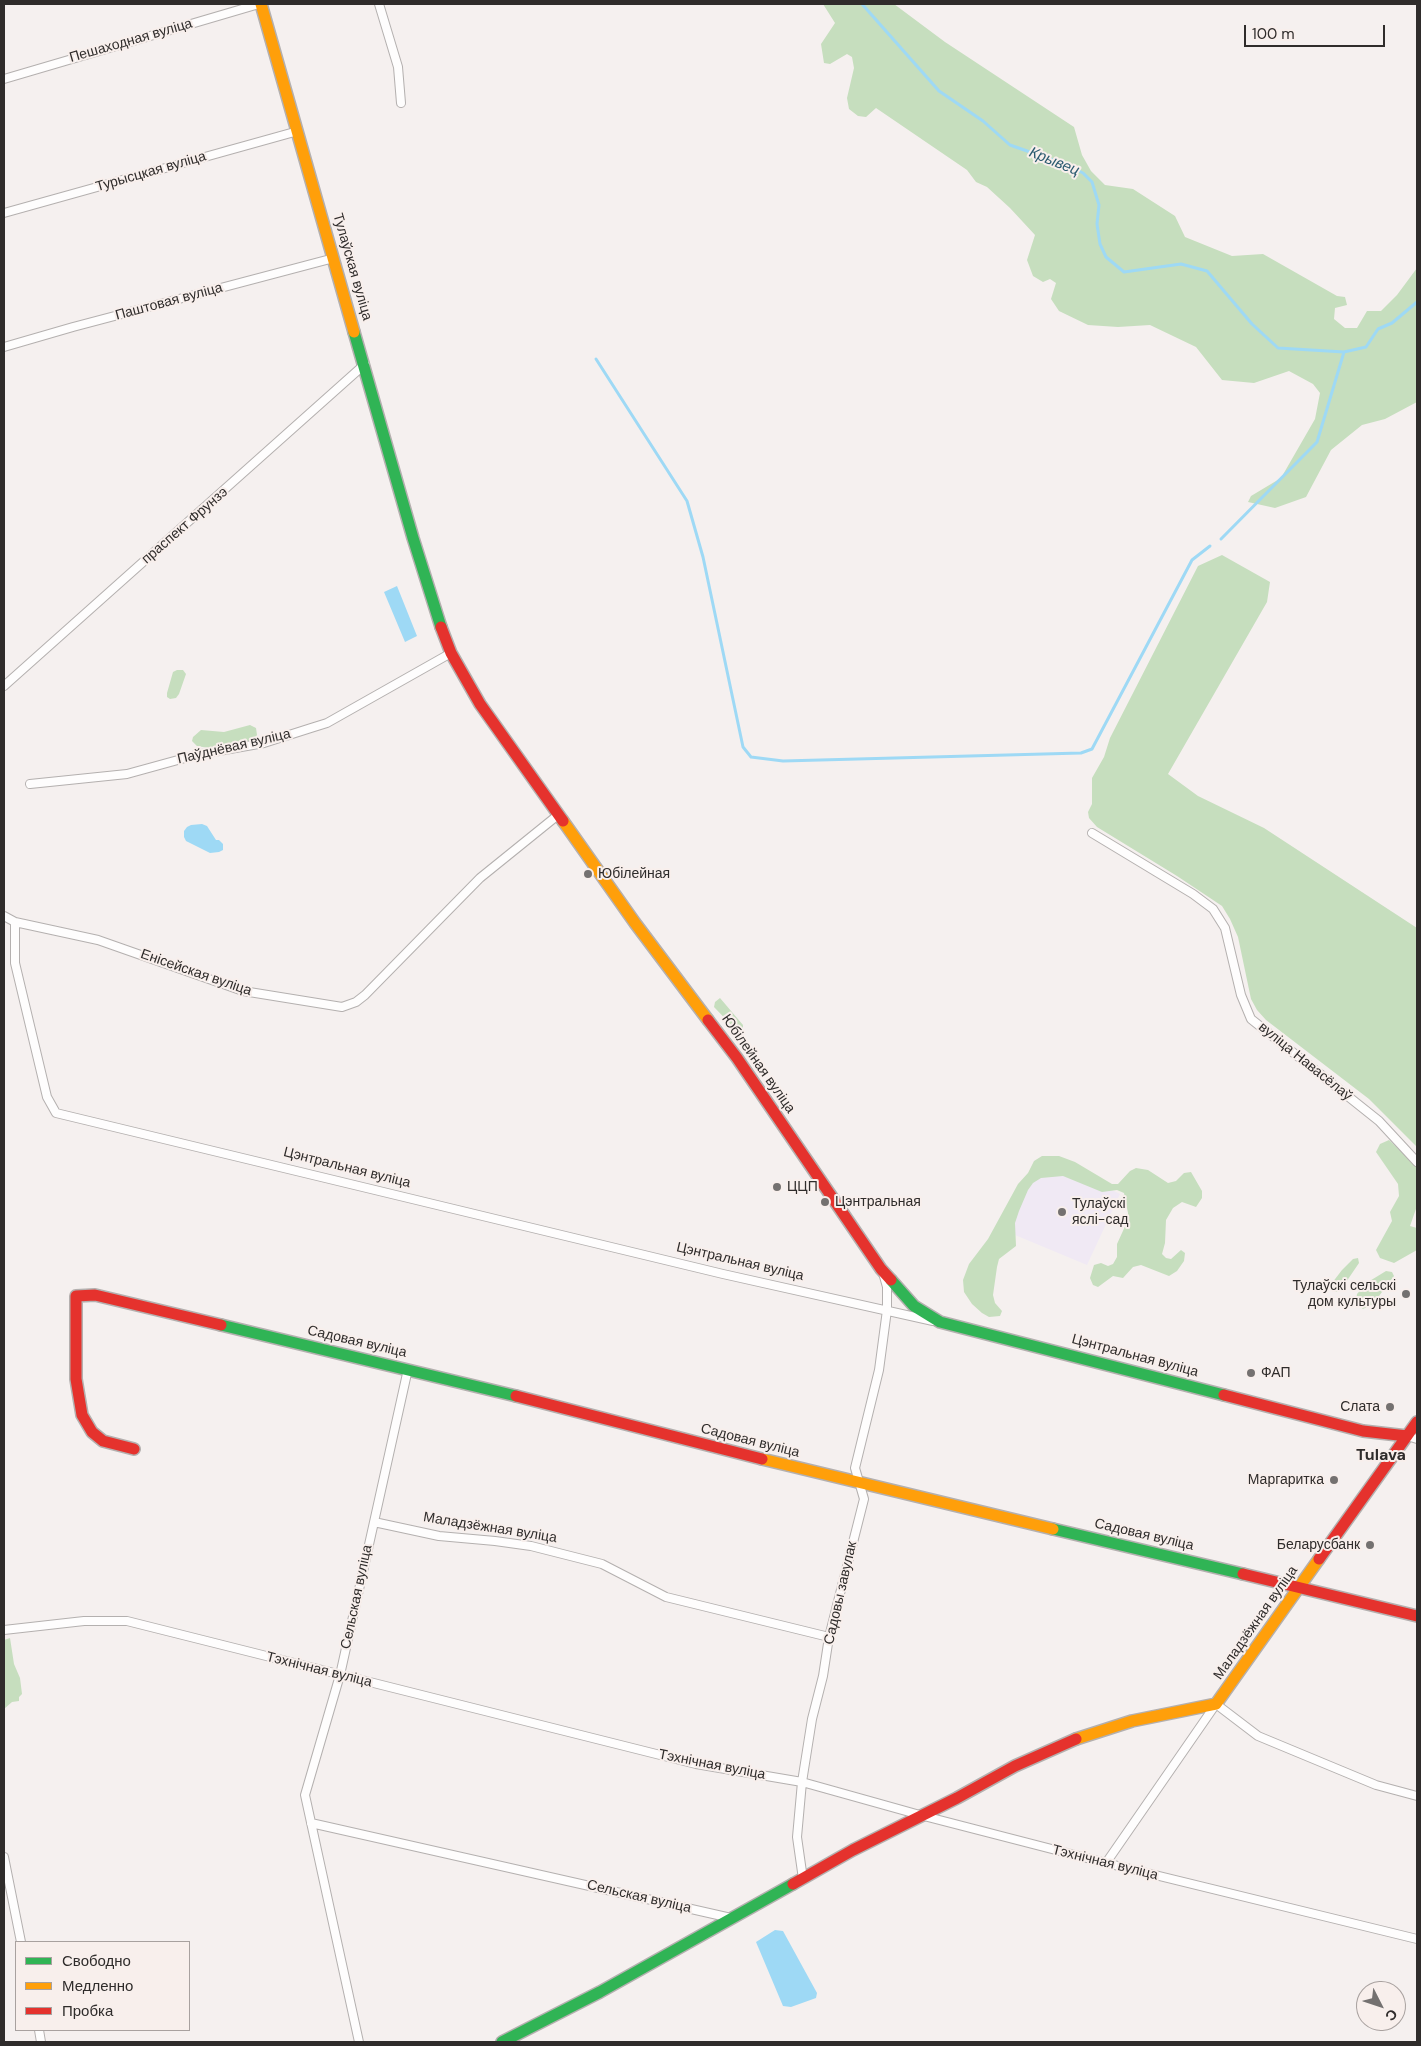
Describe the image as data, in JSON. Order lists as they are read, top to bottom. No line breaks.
{"streets":{"street":["Пешаходная вуліца","Турысцкая вуліца","Тулаўская вуліца","Паштовая вуліца","праспект Фрунзэ","Паўднёвая вуліца","Енісейская вуліца","вуліца Навасёлаў","Юбілейная вуліца","Цэнтральная вуліца","Садовая вуліца","Маладзёжная вуліца","Садовы завулак","Сельская вуліца","Тэхнічная вуліца"]},"crossings":[["Пешаходная вуліца","Тулаўская вуліца"],["Турысцкая вуліца","Тулаўская вуліца"],["Тулаўская вуліца","Паштовая вуліца"],["Тулаўская вуліца","праспект Фрунзэ"],["Тулаўская вуліца","Паўднёвая вуліца"],["Тулаўская вуліца","Юбілейная вуліца"],["Паўднёвая вуліца","Юбілейная вуліца"],["Енісейская вуліца","Юбілейная вуліца"],["Енісейская вуліца","Цэнтральная вуліца"],["Юбілейная вуліца","Цэнтральная вуліца"],["Юбілейная вуліца","Садовы завулак"],["Цэнтральная вуліца","Маладзёжная вуліца"],["Цэнтральная вуліца","Садовы завулак"],["Садовая вуліца","Маладзёжная вуліца"],["Садовая вуліца","Садовы завулак"],["Садовая вуліца","Сельская вуліца"],["Маладзёжная вуліца","Садовы завулак"],["Маладзёжная вуліца","Сельская вуліца"],["Маладзёжная вуліца","Тэхнічная вуліца"],["Садовы завулак","Тэхнічная вуліца"],["Сельская вуліца","Тэхнічная вуліца"]],"districts":["Tulava"],"water":["Крывец"],"places":["Юбілейная","ЦЦП","Цэнтральная","Тулаўскі яслі-сад","Тулаўскі сельскі дом культуры","ФАП","Слата","Маргаритка","Беларусбанк"],"legend":["Свободно","Медленно","Пробка"],"scale_bar":"100 m","north":"bottom right"}
